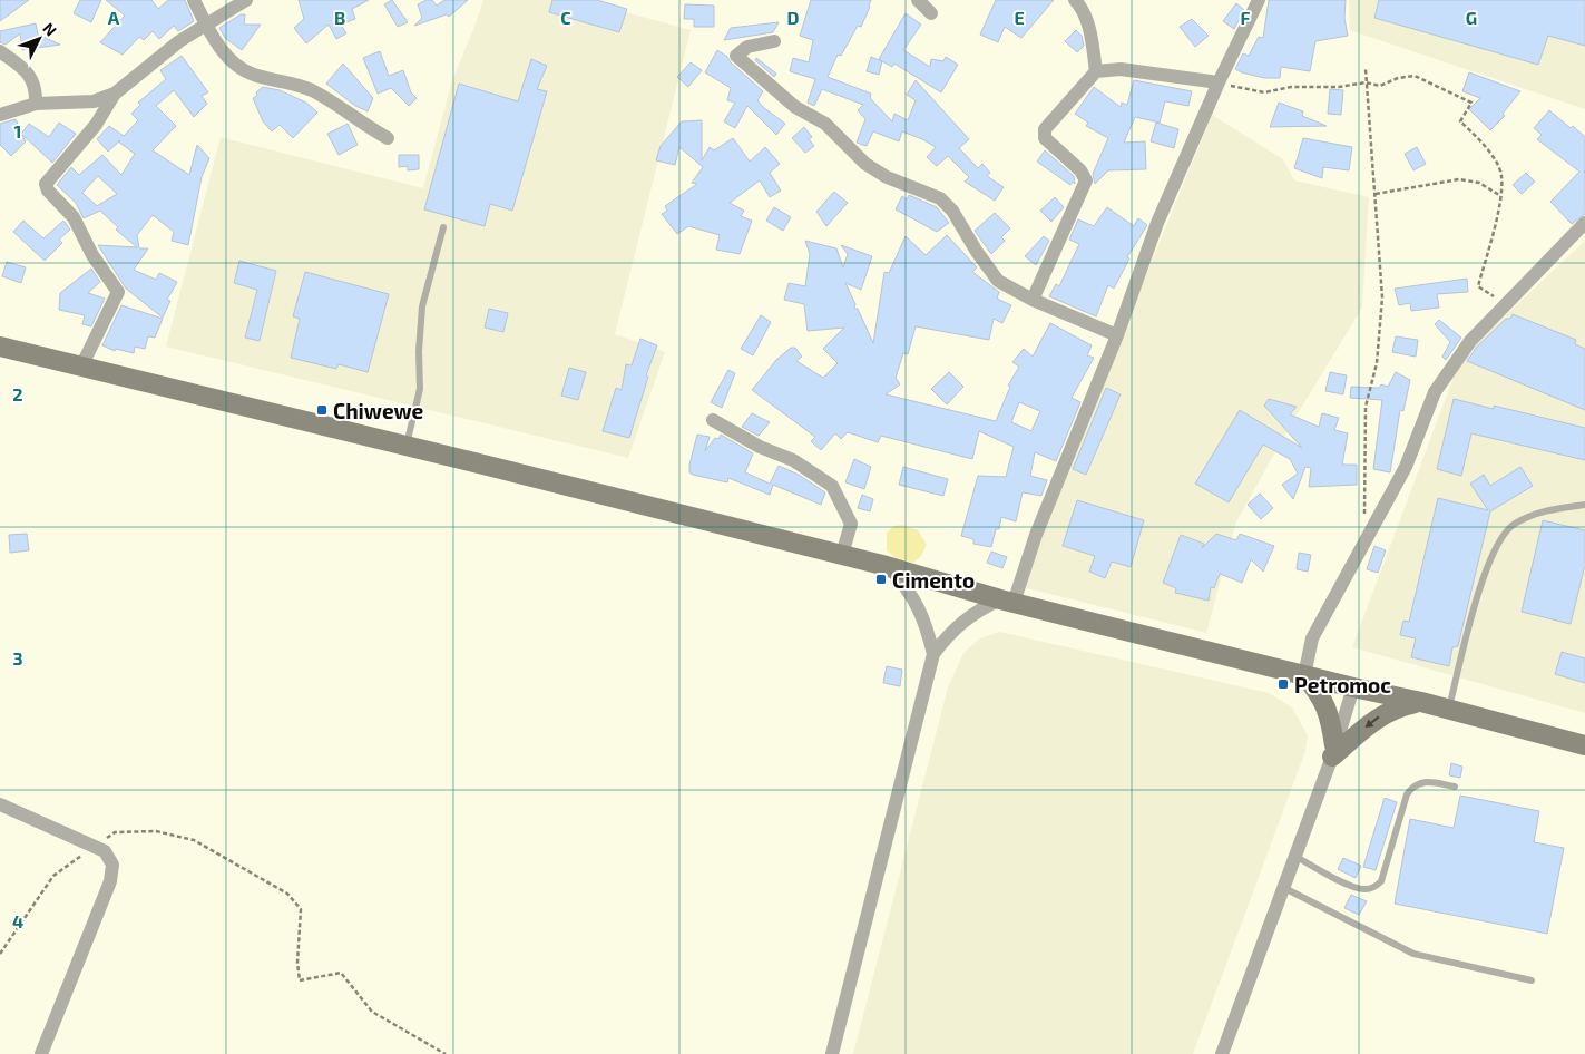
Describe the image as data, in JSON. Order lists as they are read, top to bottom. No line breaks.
{"places":{"transit":["Chiwewe","Cimento","Petromoc"]},"north":"top right","grid":{"columns":["A","B","C","D","E","F","G"],"rows":["1","2","3","4"]}}
